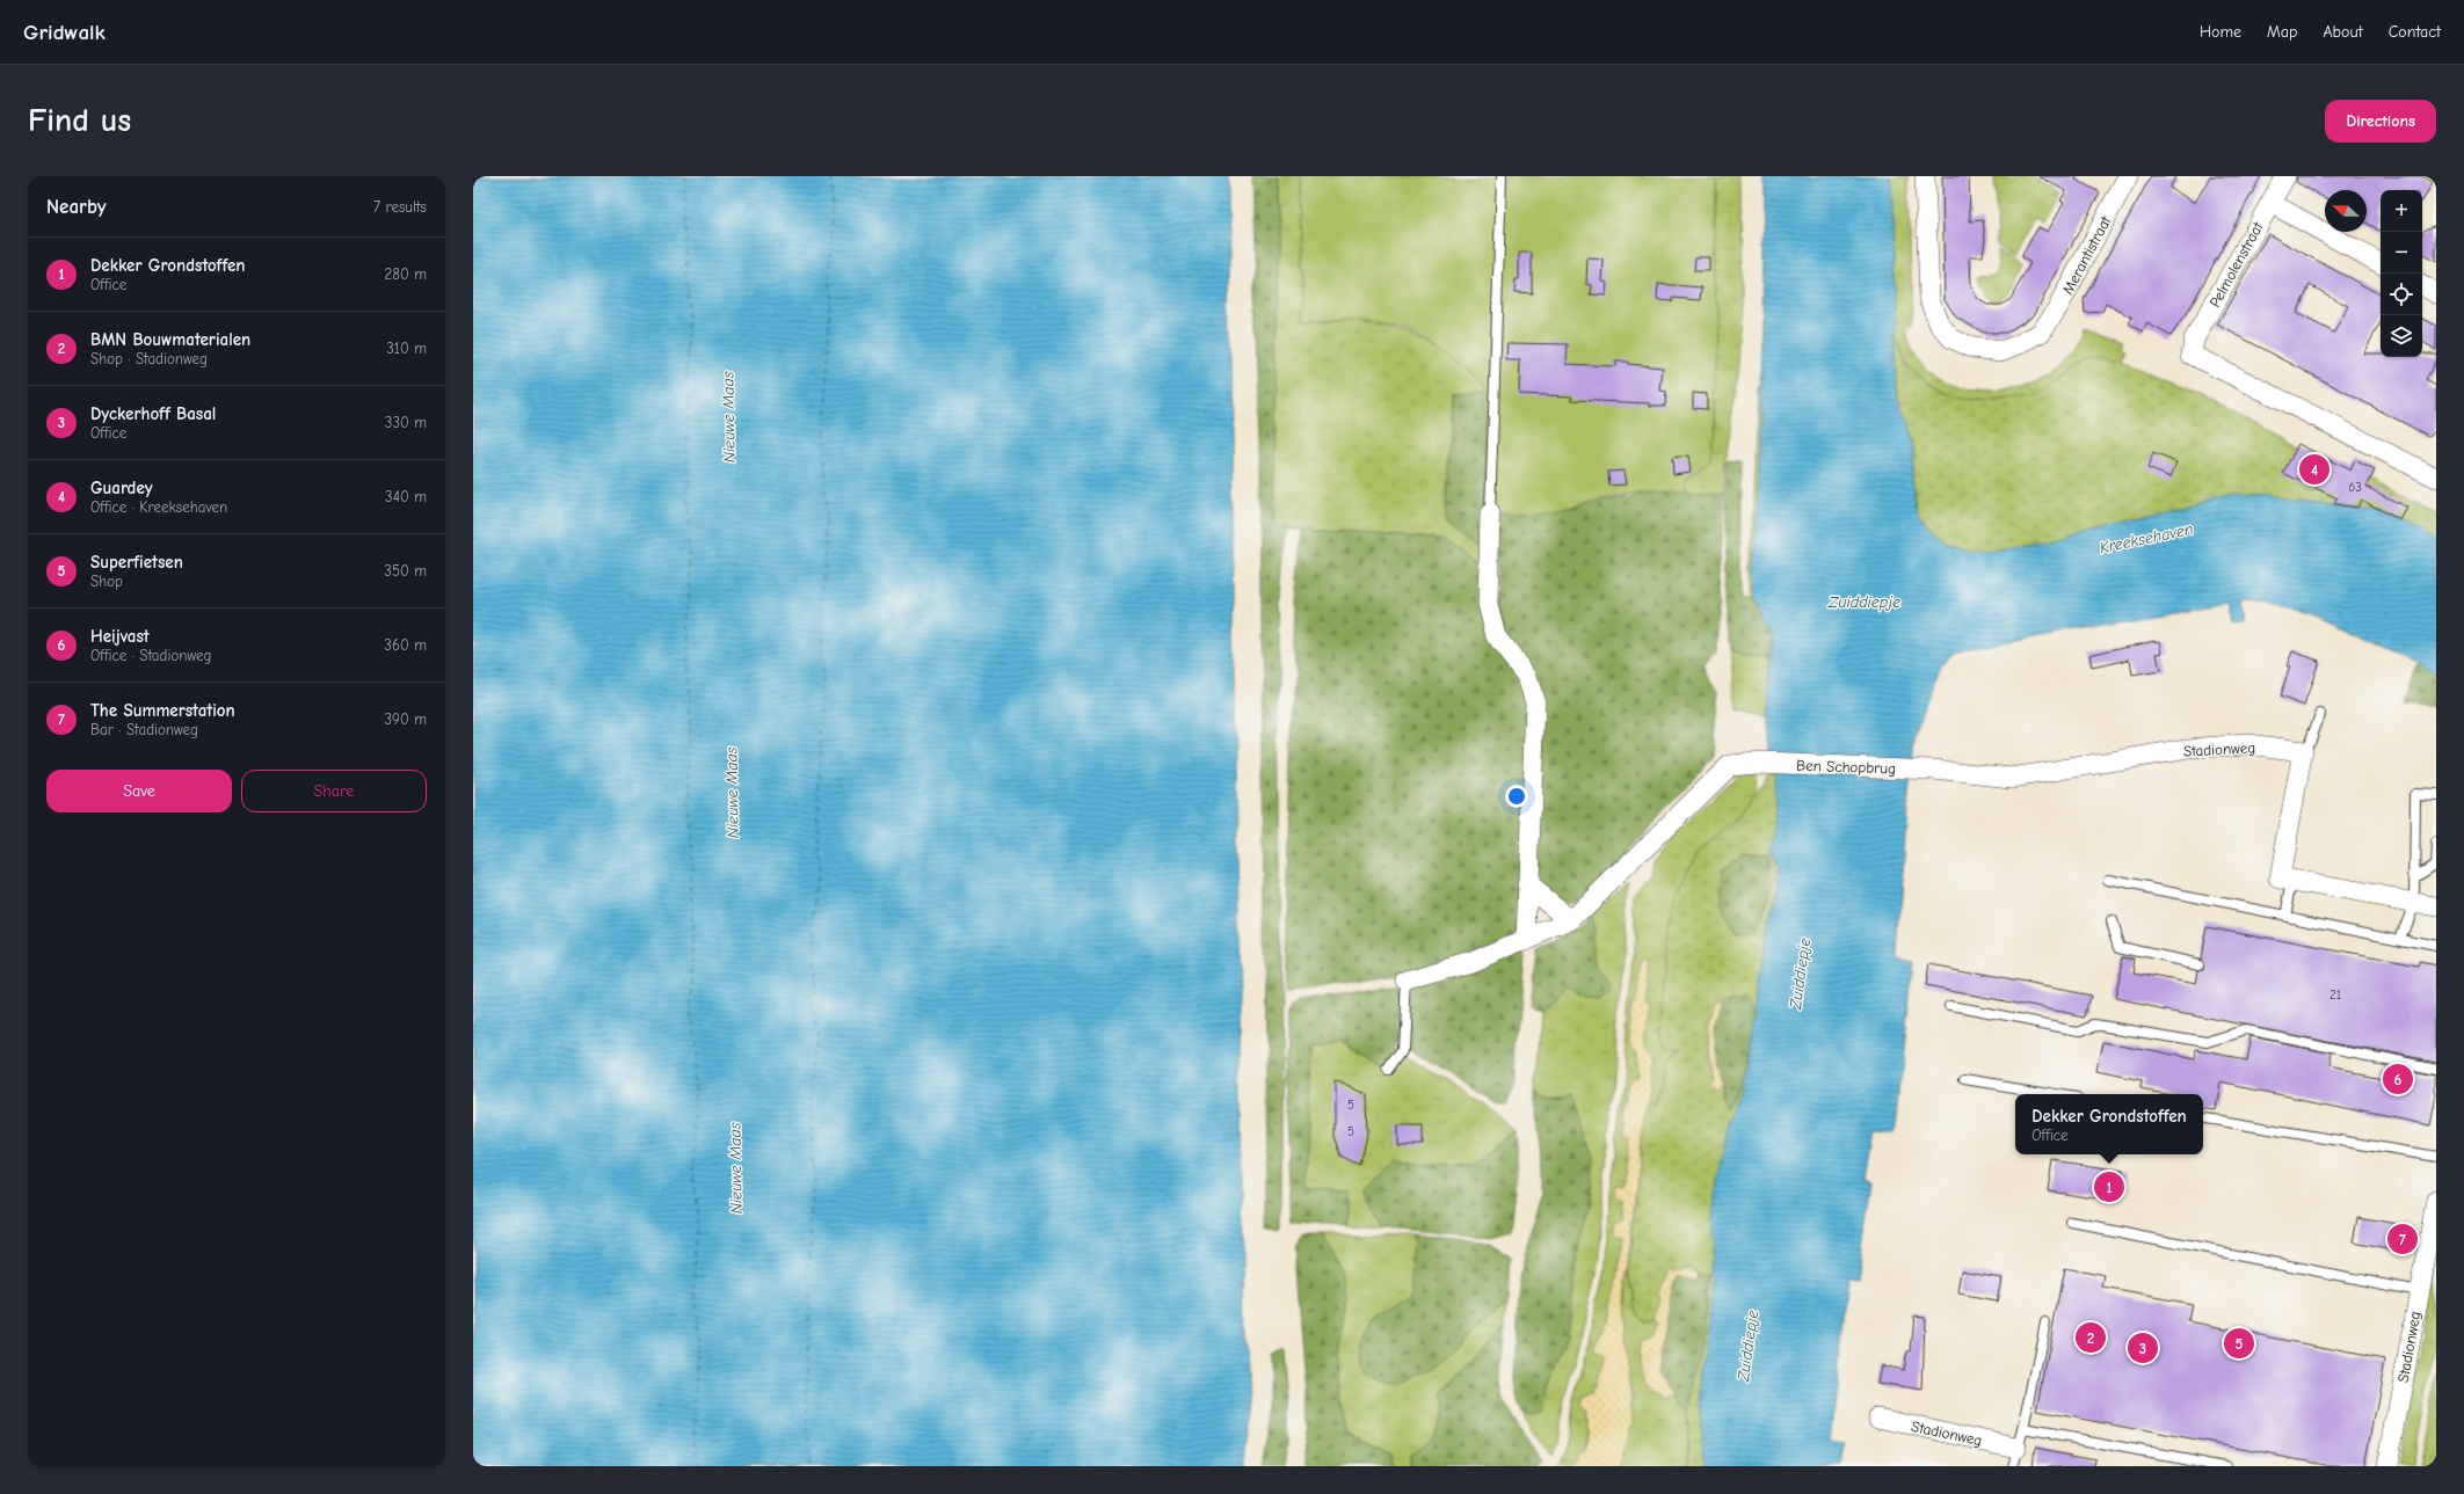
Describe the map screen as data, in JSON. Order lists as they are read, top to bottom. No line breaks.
{"streets":{"street":["Merantistraat","Pelmolenstraat","Stadionweg","Ben Schopbrug"]},"crossings":[["Stadionweg","Ben Schopbrug"]],"water":["Nieuwe Maas","Kreeksehaven","Zuiddiepje"],"house_numbers":["63","21","5","5"],"north":"left","page":{"header":"Gridwalk","nav":["Home","Map","About","Contact"],"buttons":["Directions",["Save","Share"]],"title":"Find us","heading":["Nearby","7 results"],"map_buttons":["+","−"],"list":[{"mark":"1","name":"Dekker Grondstoffen","note":"Office","value":"280 m"},{"mark":"2","name":"BMN Bouwmaterialen","note":"Shop · Stadionweg","value":"310 m"},{"mark":"3","name":"Dyckerhoff Basal","note":"Office","value":"330 m"},{"mark":"4","name":"Guardey","note":"Office · Kreeksehaven","value":"340 m"},{"mark":"5","name":"Superfietsen","note":"Shop","value":"350 m"},{"mark":"6","name":"Heijvast","note":"Office · Stadionweg","value":"360 m"},{"mark":"7","name":"The Summerstation","note":"Bar · Stadionweg","value":"390 m"}],"pins":["4","6","1","7","2","5","3"],"popup":["Dekker Grondstoffen","Office"]}}
